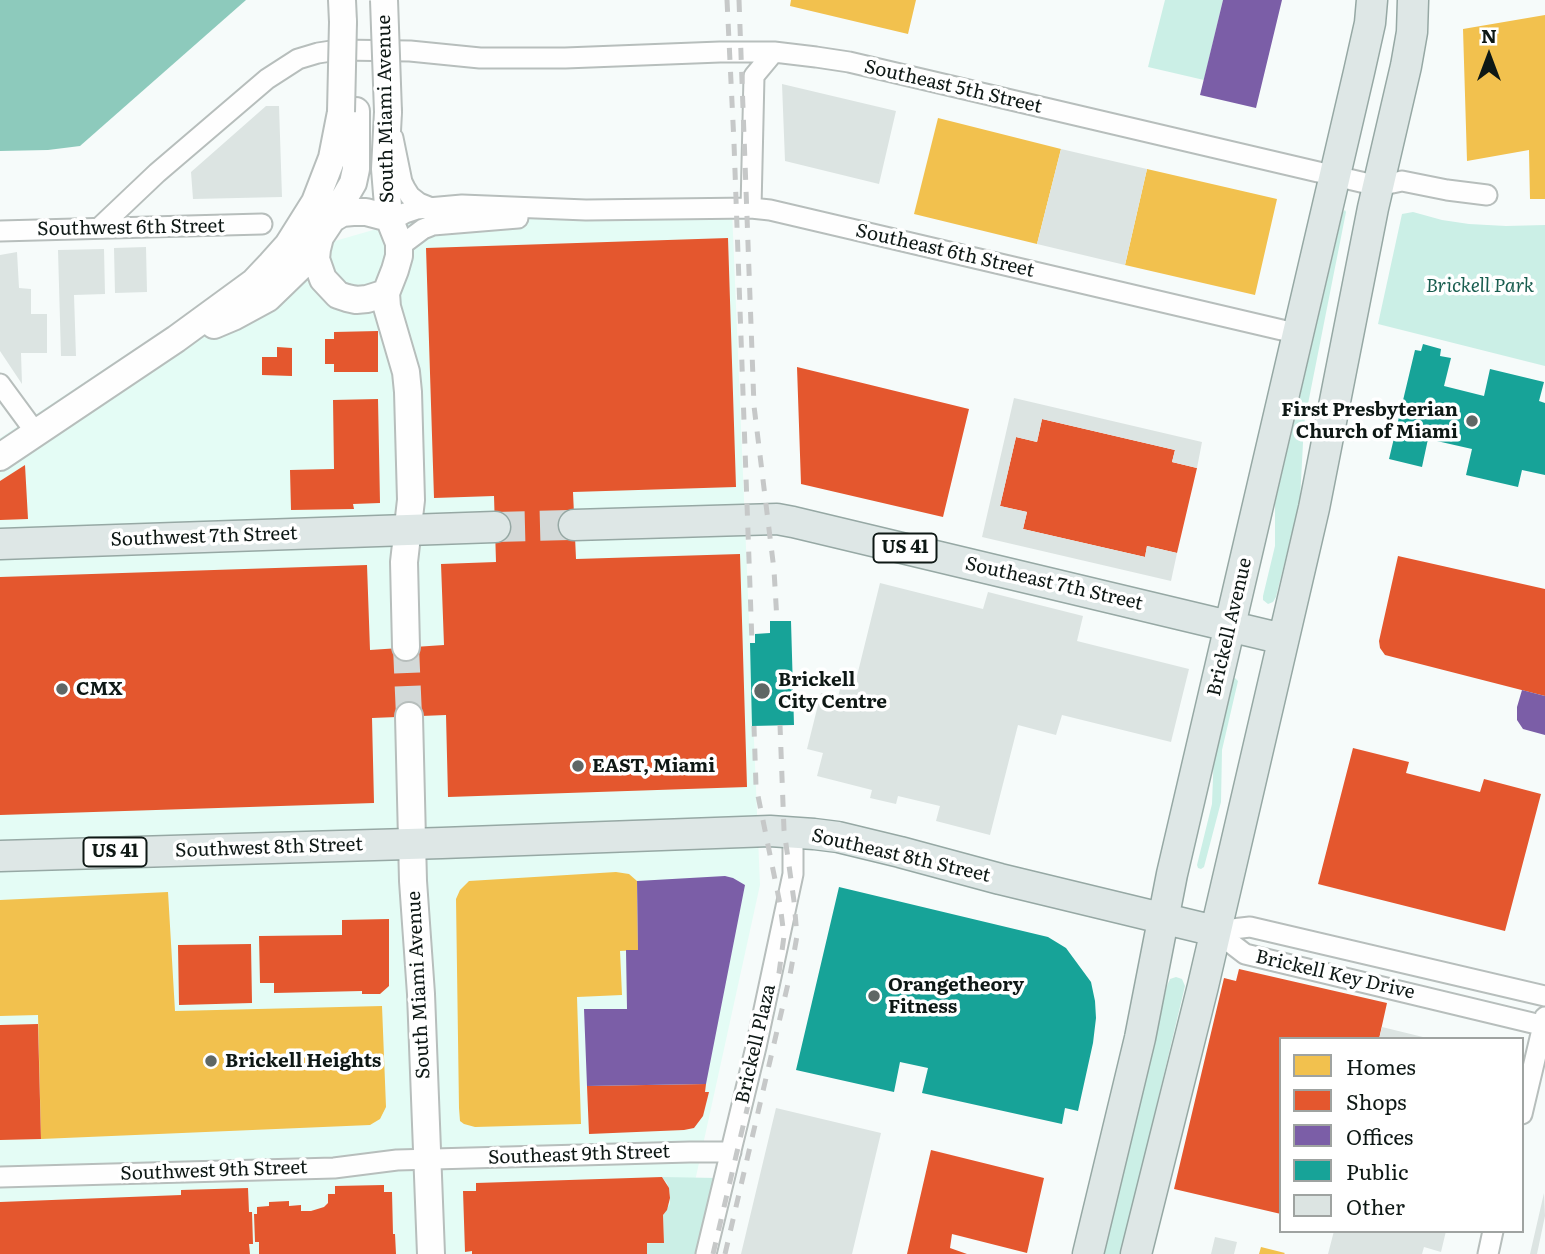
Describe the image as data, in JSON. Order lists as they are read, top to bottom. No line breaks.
{"streets":{"main road":["South Miami Avenue","Southwest 7th Street","US 41","Southeast 7th Street","Brickell Avenue","Southwest 8th Street","Southeast 8th Street"],"street":["Southeast 5th Street","Southwest 6th Street","Southeast 6th Street","Brickell Key Drive","Brickell Plaza","Southeast 9th Street","Southwest 9th Street"]},"crossings":[["Southeast 5th Street","Southwest 6th Street"],["Southeast 5th Street","Brickell Avenue"],["South Miami Avenue","Southeast 6th Street"],["South Miami Avenue","Southwest 8th Street"],["South Miami Avenue","Southeast 8th Street"],["South Miami Avenue","Southeast 9th Street"],["South Miami Avenue","Southwest 9th Street"],["Southeast 6th Street","Brickell Avenue"],["Southeast 7th Street","Brickell Avenue"],["Brickell Avenue","Southeast 8th Street"],["Southwest 8th Street","Southeast 8th Street"],["Southeast 8th Street","Brickell Key Drive"],["Southeast 8th Street","Brickell Plaza"],["Brickell Plaza","Southeast 9th Street"],["Southeast 9th Street","Southwest 9th Street"]],"parks":["Brickell Park"],"places":["First Presbyterian Church of Miami","CMX","Brickell City Centre","EAST, Miami","Orangetheory Fitness","Brickell Heights"],"legend":["Homes","Shops","Offices","Public","Other"],"north":"top"}
